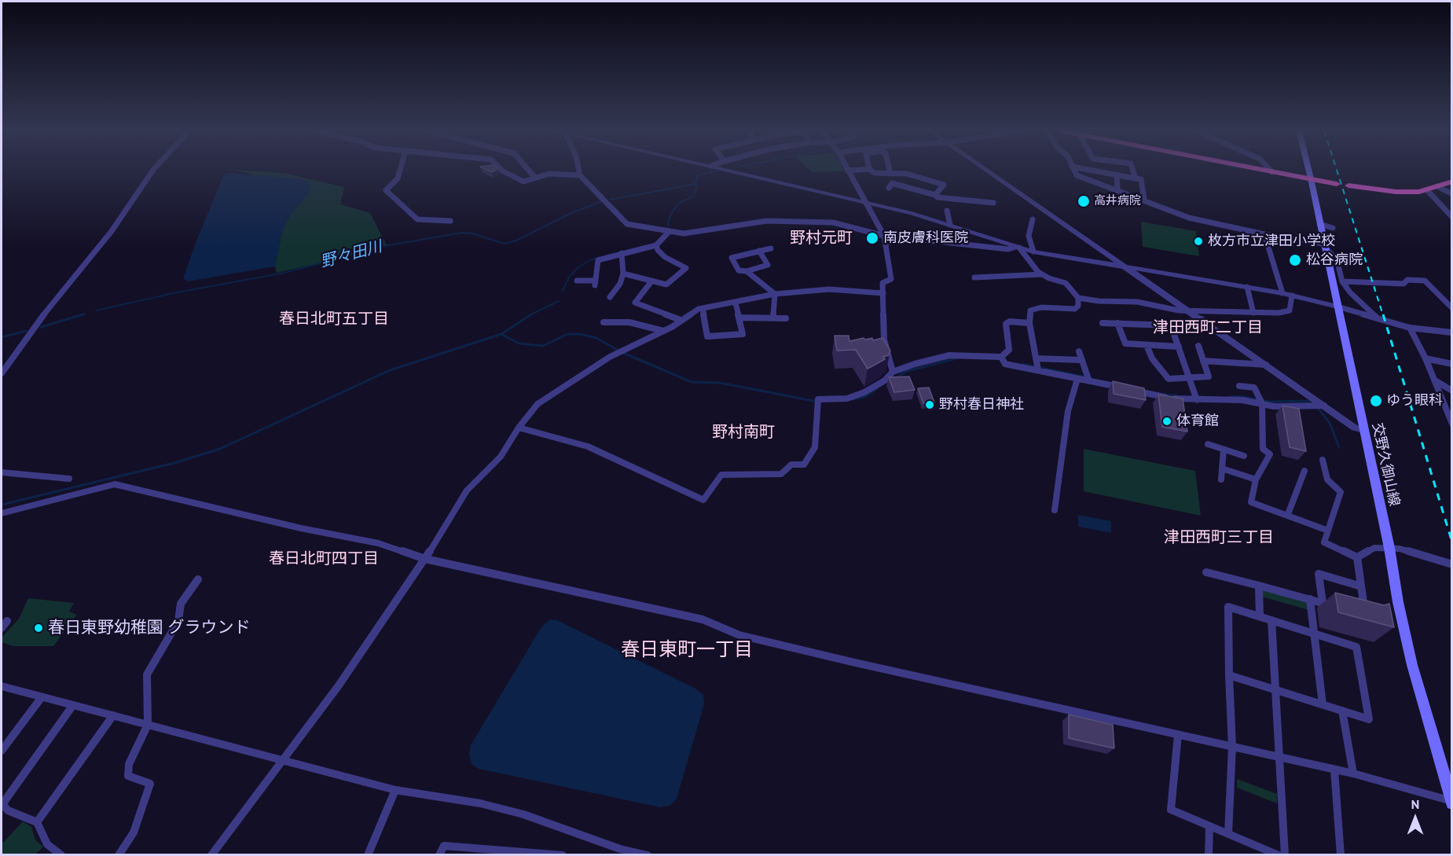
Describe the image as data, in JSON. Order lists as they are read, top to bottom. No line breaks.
{"streets":{"main road":["交野久御山線"]},"districts":["野村元町","春日北町五丁目","津田西町二丁目","野村南町","津田西町三丁目","春日北町四丁目","春日東町一丁目"],"water":["野々田川"],"places":["高井病院","南皮膚科医院","枚方市立津田小学校","松谷病院","ゆう眼科","野村春日神社","体育館","春日東野幼稚園 グラウンド"],"north":"top"}
